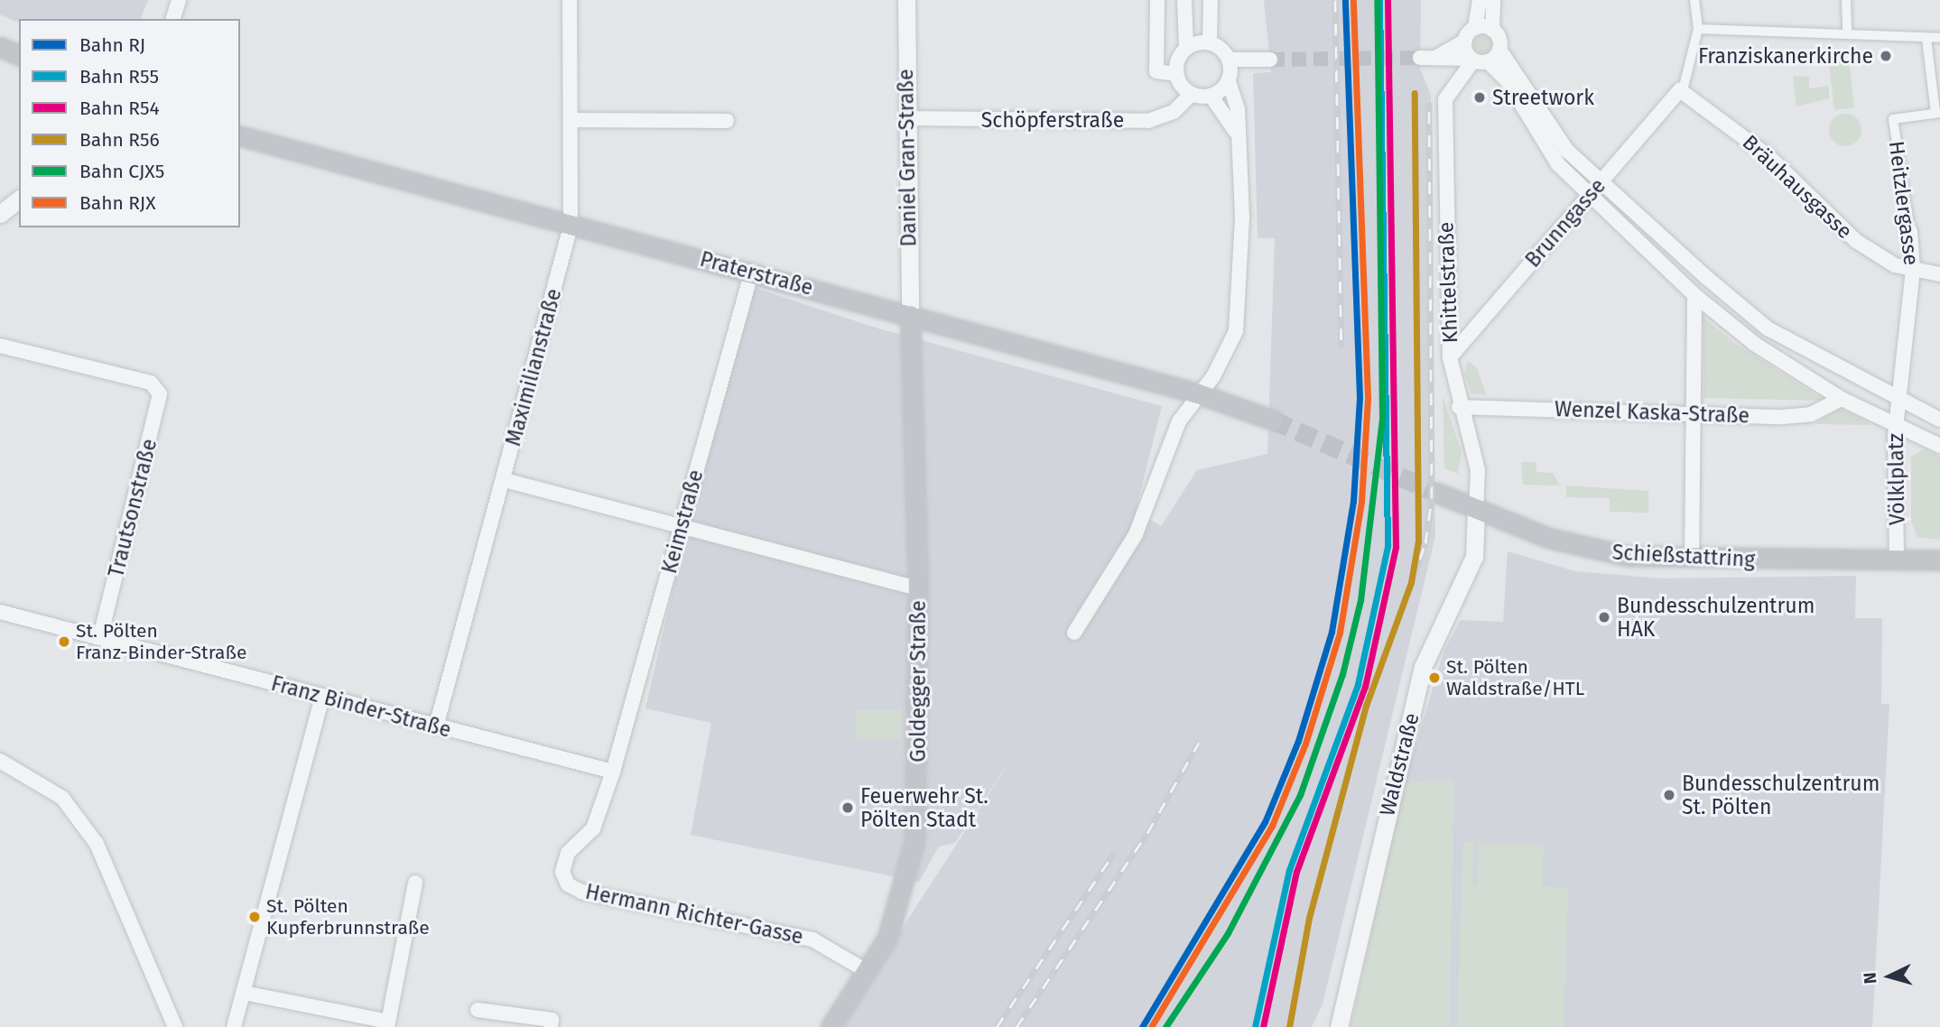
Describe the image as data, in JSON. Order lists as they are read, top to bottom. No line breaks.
{"streets":{"main road":["Praterstraße","Schießstattring","Goldegger Straße"],"street":["Schöpferstraße","Daniel Gran-Straße","Bräuhausgasse","Heitzlergasse","Brunngasse","Khittelstraße","Maximilianstraße","Wenzel Kaska-Straße","Völklplatz","Trautsonstraße","Keimstraße","Franz Binder-Straße","Waldstraße","Hermann Richter-Gasse"]},"crossings":[["Schöpferstraße","Daniel Gran-Straße"],["Daniel Gran-Straße","Praterstraße"],["Daniel Gran-Straße","Goldegger Straße"],["Bräuhausgasse","Heitzlergasse"],["Bräuhausgasse","Brunngasse"],["Heitzlergasse","Völklplatz"],["Brunngasse","Khittelstraße"],["Praterstraße","Maximilianstraße"],["Praterstraße","Keimstraße"],["Praterstraße","Goldegger Straße"],["Khittelstraße","Wenzel Kaska-Straße"],["Khittelstraße","Schießstattring"],["Khittelstraße","Waldstraße"],["Maximilianstraße","Franz Binder-Straße"],["Völklplatz","Schießstattring"],["Trautsonstraße","Franz Binder-Straße"],["Keimstraße","Franz Binder-Straße"],["Keimstraße","Hermann Richter-Gasse"],["Schießstattring","Waldstraße"],["Goldegger Straße","Hermann Richter-Gasse"],["Franz Binder-Straße","Hermann Richter-Gasse"]],"places":["Franziskanerkirche","Streetwork","Bundesschulzentrum HAK","St. Pölten Franz-Binder-Straße","St. Pölten Waldstraße/HTL","Bundesschulzentrum St. Pölten","Feuerwehr St. Pölten Stadt","St. Pölten Kupferbrunnstraße"],"lines":["rail line RJ","rail line R55","rail line R54","rail line CJX5","rail line RJX","rail line R56"],"legend":["Bahn RJ","Bahn R55","Bahn R54","Bahn R56","Bahn CJX5","Bahn RJX"],"north":"left"}
